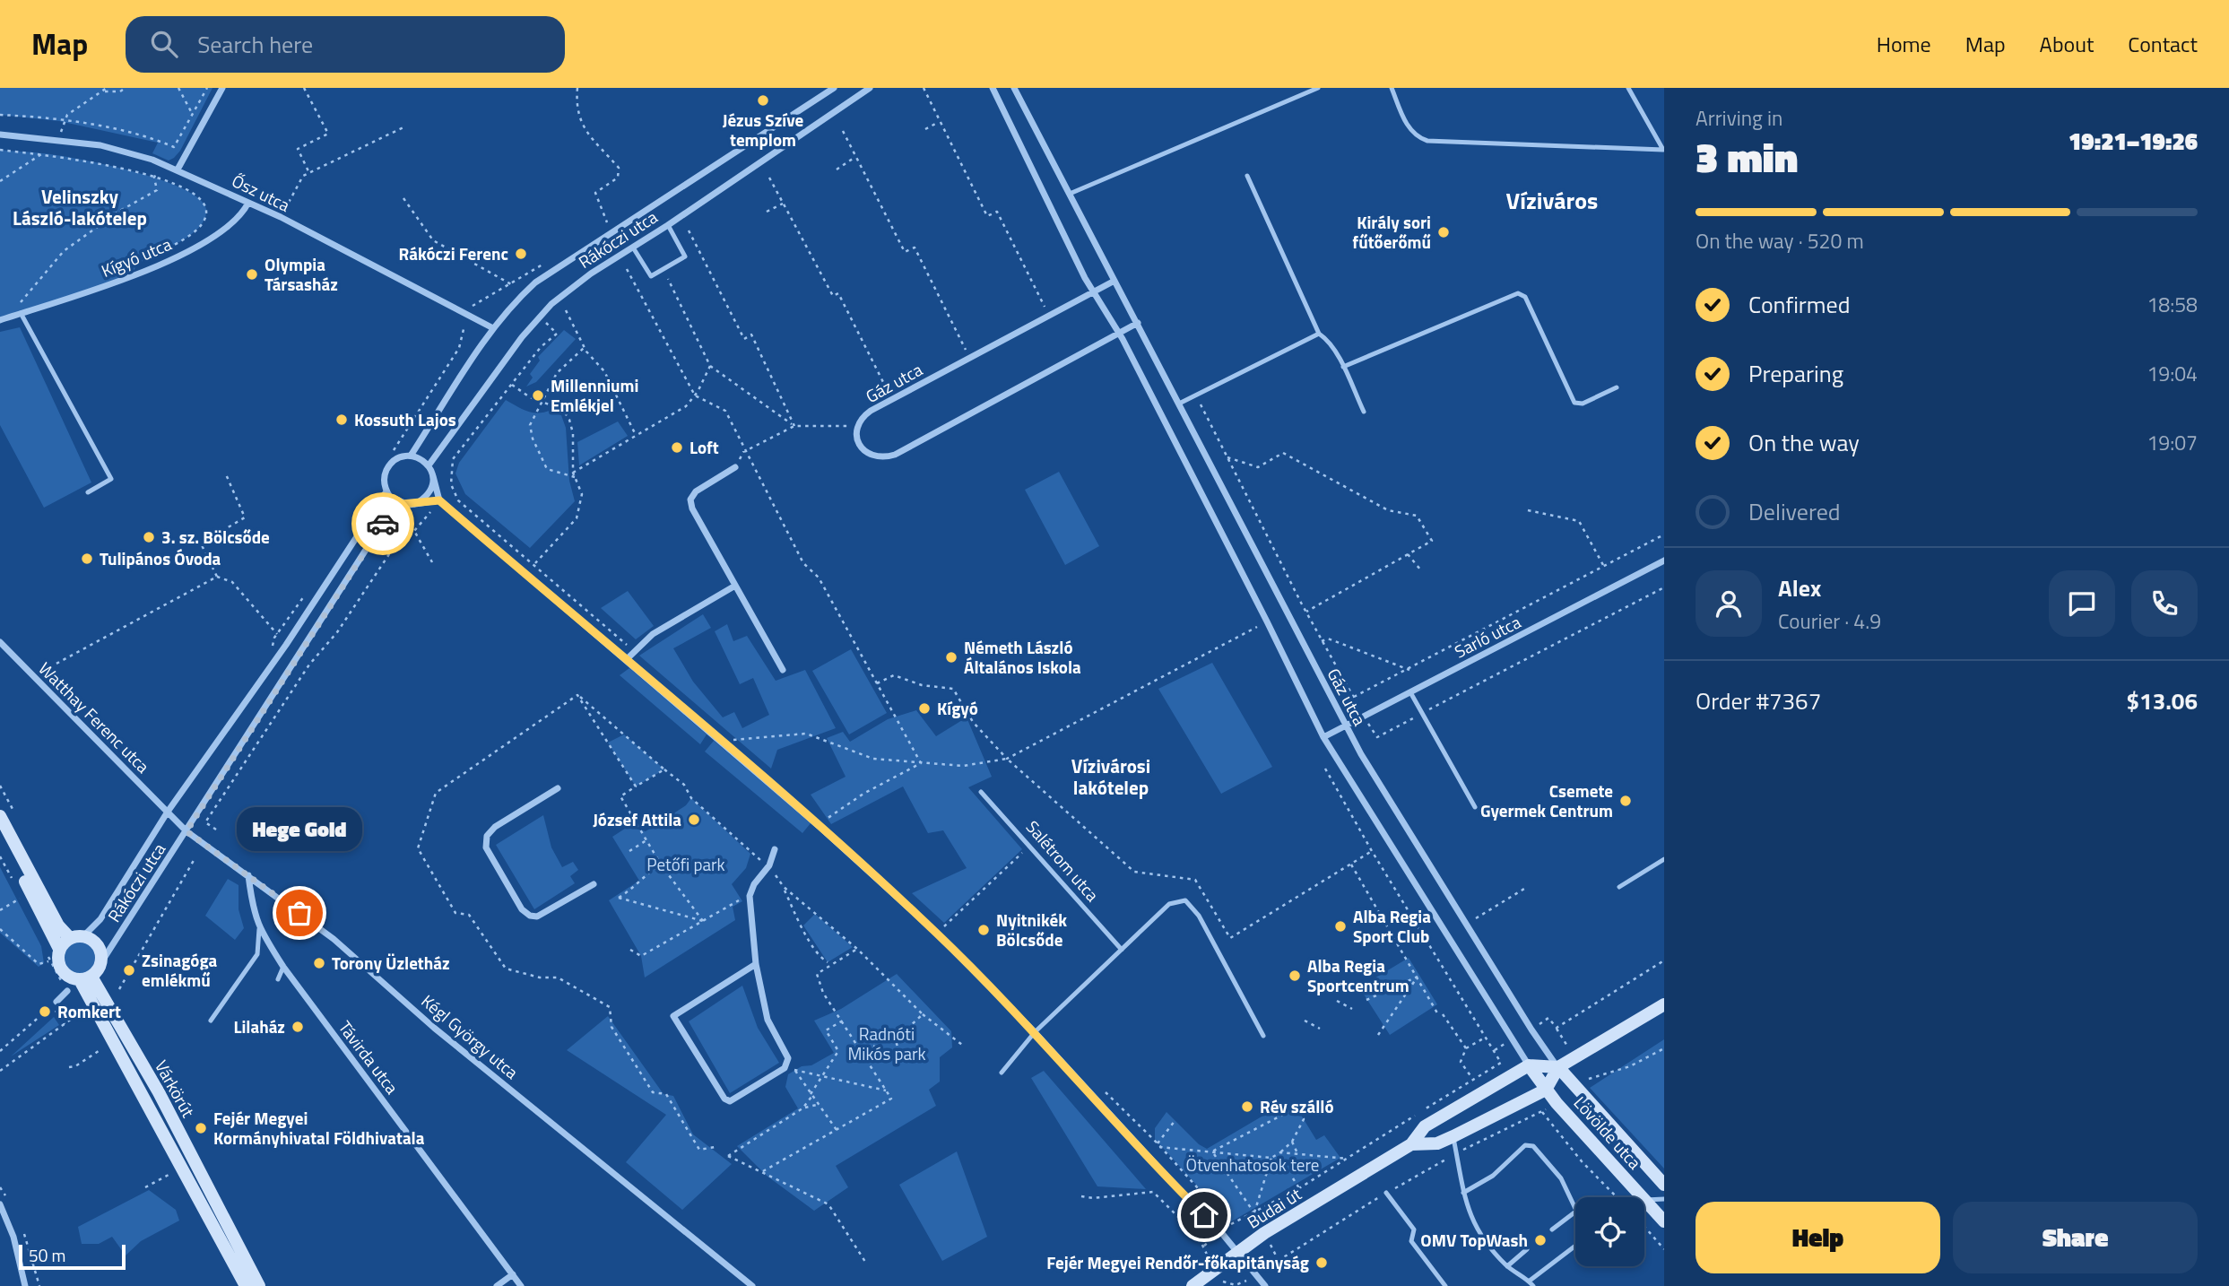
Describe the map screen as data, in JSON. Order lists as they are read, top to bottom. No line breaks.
{"streets":{"street":["Ősz utca","Rákóczi utca","Kígyó utca","Gáz utca","Sarló utca","Watthay Ferenc utca","Kégl György utca","Távirda utca","Várkörút","Lövölde utca","Budai út"],"lane":["Salétrom utca"]},"crossings":[["Ősz utca","Rákóczi utca"],["Ősz utca","Kígyó utca"],["Rákóczi utca","Watthay Ferenc utca"],["Rákóczi utca","Kégl György utca"],["Rákóczi utca","Várkörút"],["Gáz utca","Sarló utca"],["Gáz utca","Lövölde utca"],["Watthay Ferenc utca","Kégl György utca"],["Kégl György utca","Távirda utca"],["Lövölde utca","Budai út"]],"districts":["Velinszky László-lakótelep","Víziváros","Vízivárosi lakótelep"],"parks":["Petőfi park","Radnóti Mikós park","Ötvenhatosok tere"],"places":["Jézus Szíve templom","Király sori fűtőerőmű","Rákóczi Ferenc","Olympia Társasház","Millenniumi Emlékjel","Kossuth Lajos","Loft","3. sz. Bölcsőde","Tulipános Óvoda","Németh László Általános Iskola","Kígyó","Csemete Gyermek Centrum","József Attila","Hege Gold","Alba Regia Sport Club","Nyitnikék Bölcsőde","Torony Üzletház","Zsinagóga emlékmű","Alba Regia Sportcentrum","Romkert","Lilaház","Rév szálló","Fejér Megyei Kormányhivatal Földhivatala","OMV TopWash","Fejér Megyei Rendőr-főkapitányság"],"scale_bar":"50 m","page":{"header":"Map","search":"Search here","nav":["Home","Map","About","Contact"],"heading":["3 min","Arriving in","19:21–19:26"],"panel":["Alex","Courier · 4.9","Order #7367","$13.06"],"bar":"On the way · 520 m","list":[["Confirmed","18:58"],["Preparing","19:04"],["On the way","19:07"],"Delivered"],"bubble":"Hege Gold","buttons":["Help","Share"],"scale":"50 m"}}
